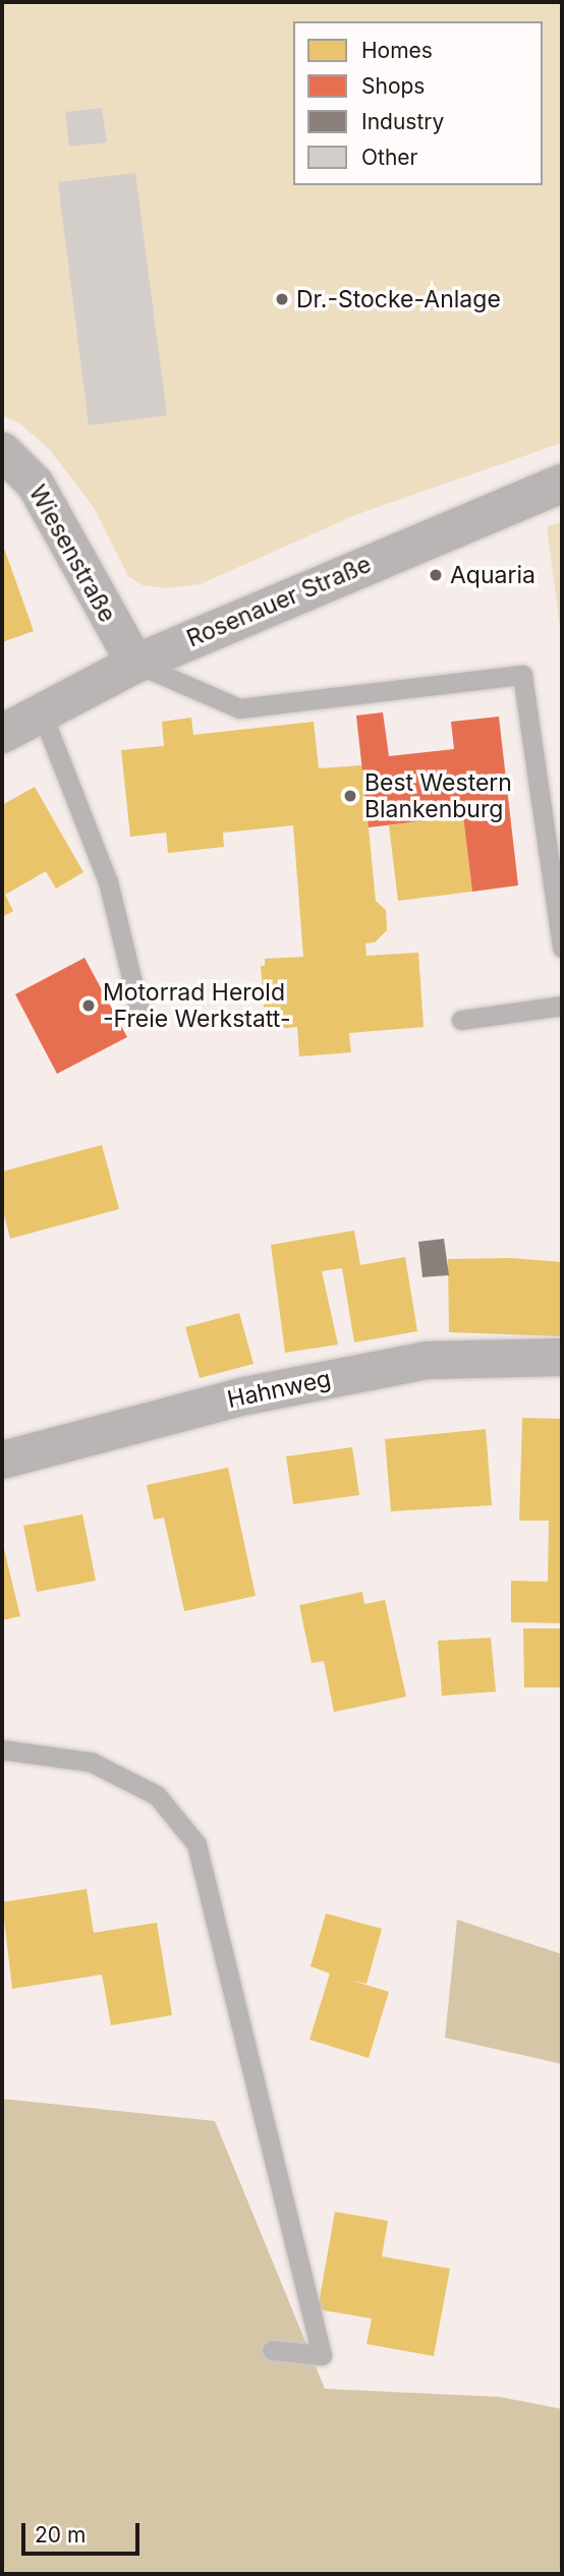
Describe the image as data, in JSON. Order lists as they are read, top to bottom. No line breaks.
{"streets":{"street":["Wiesenstraße","Rosenauer Straße","Hahnweg"]},"crossings":[["Wiesenstraße","Rosenauer Straße"]],"places":["Dr.-Stocke-Anlage","Aquaria","Best Western Blankenburg","Motorrad Herold -Freie Werkstatt-"],"legend":["Homes","Shops","Industry","Other"],"scale_bar":"20 m"}
